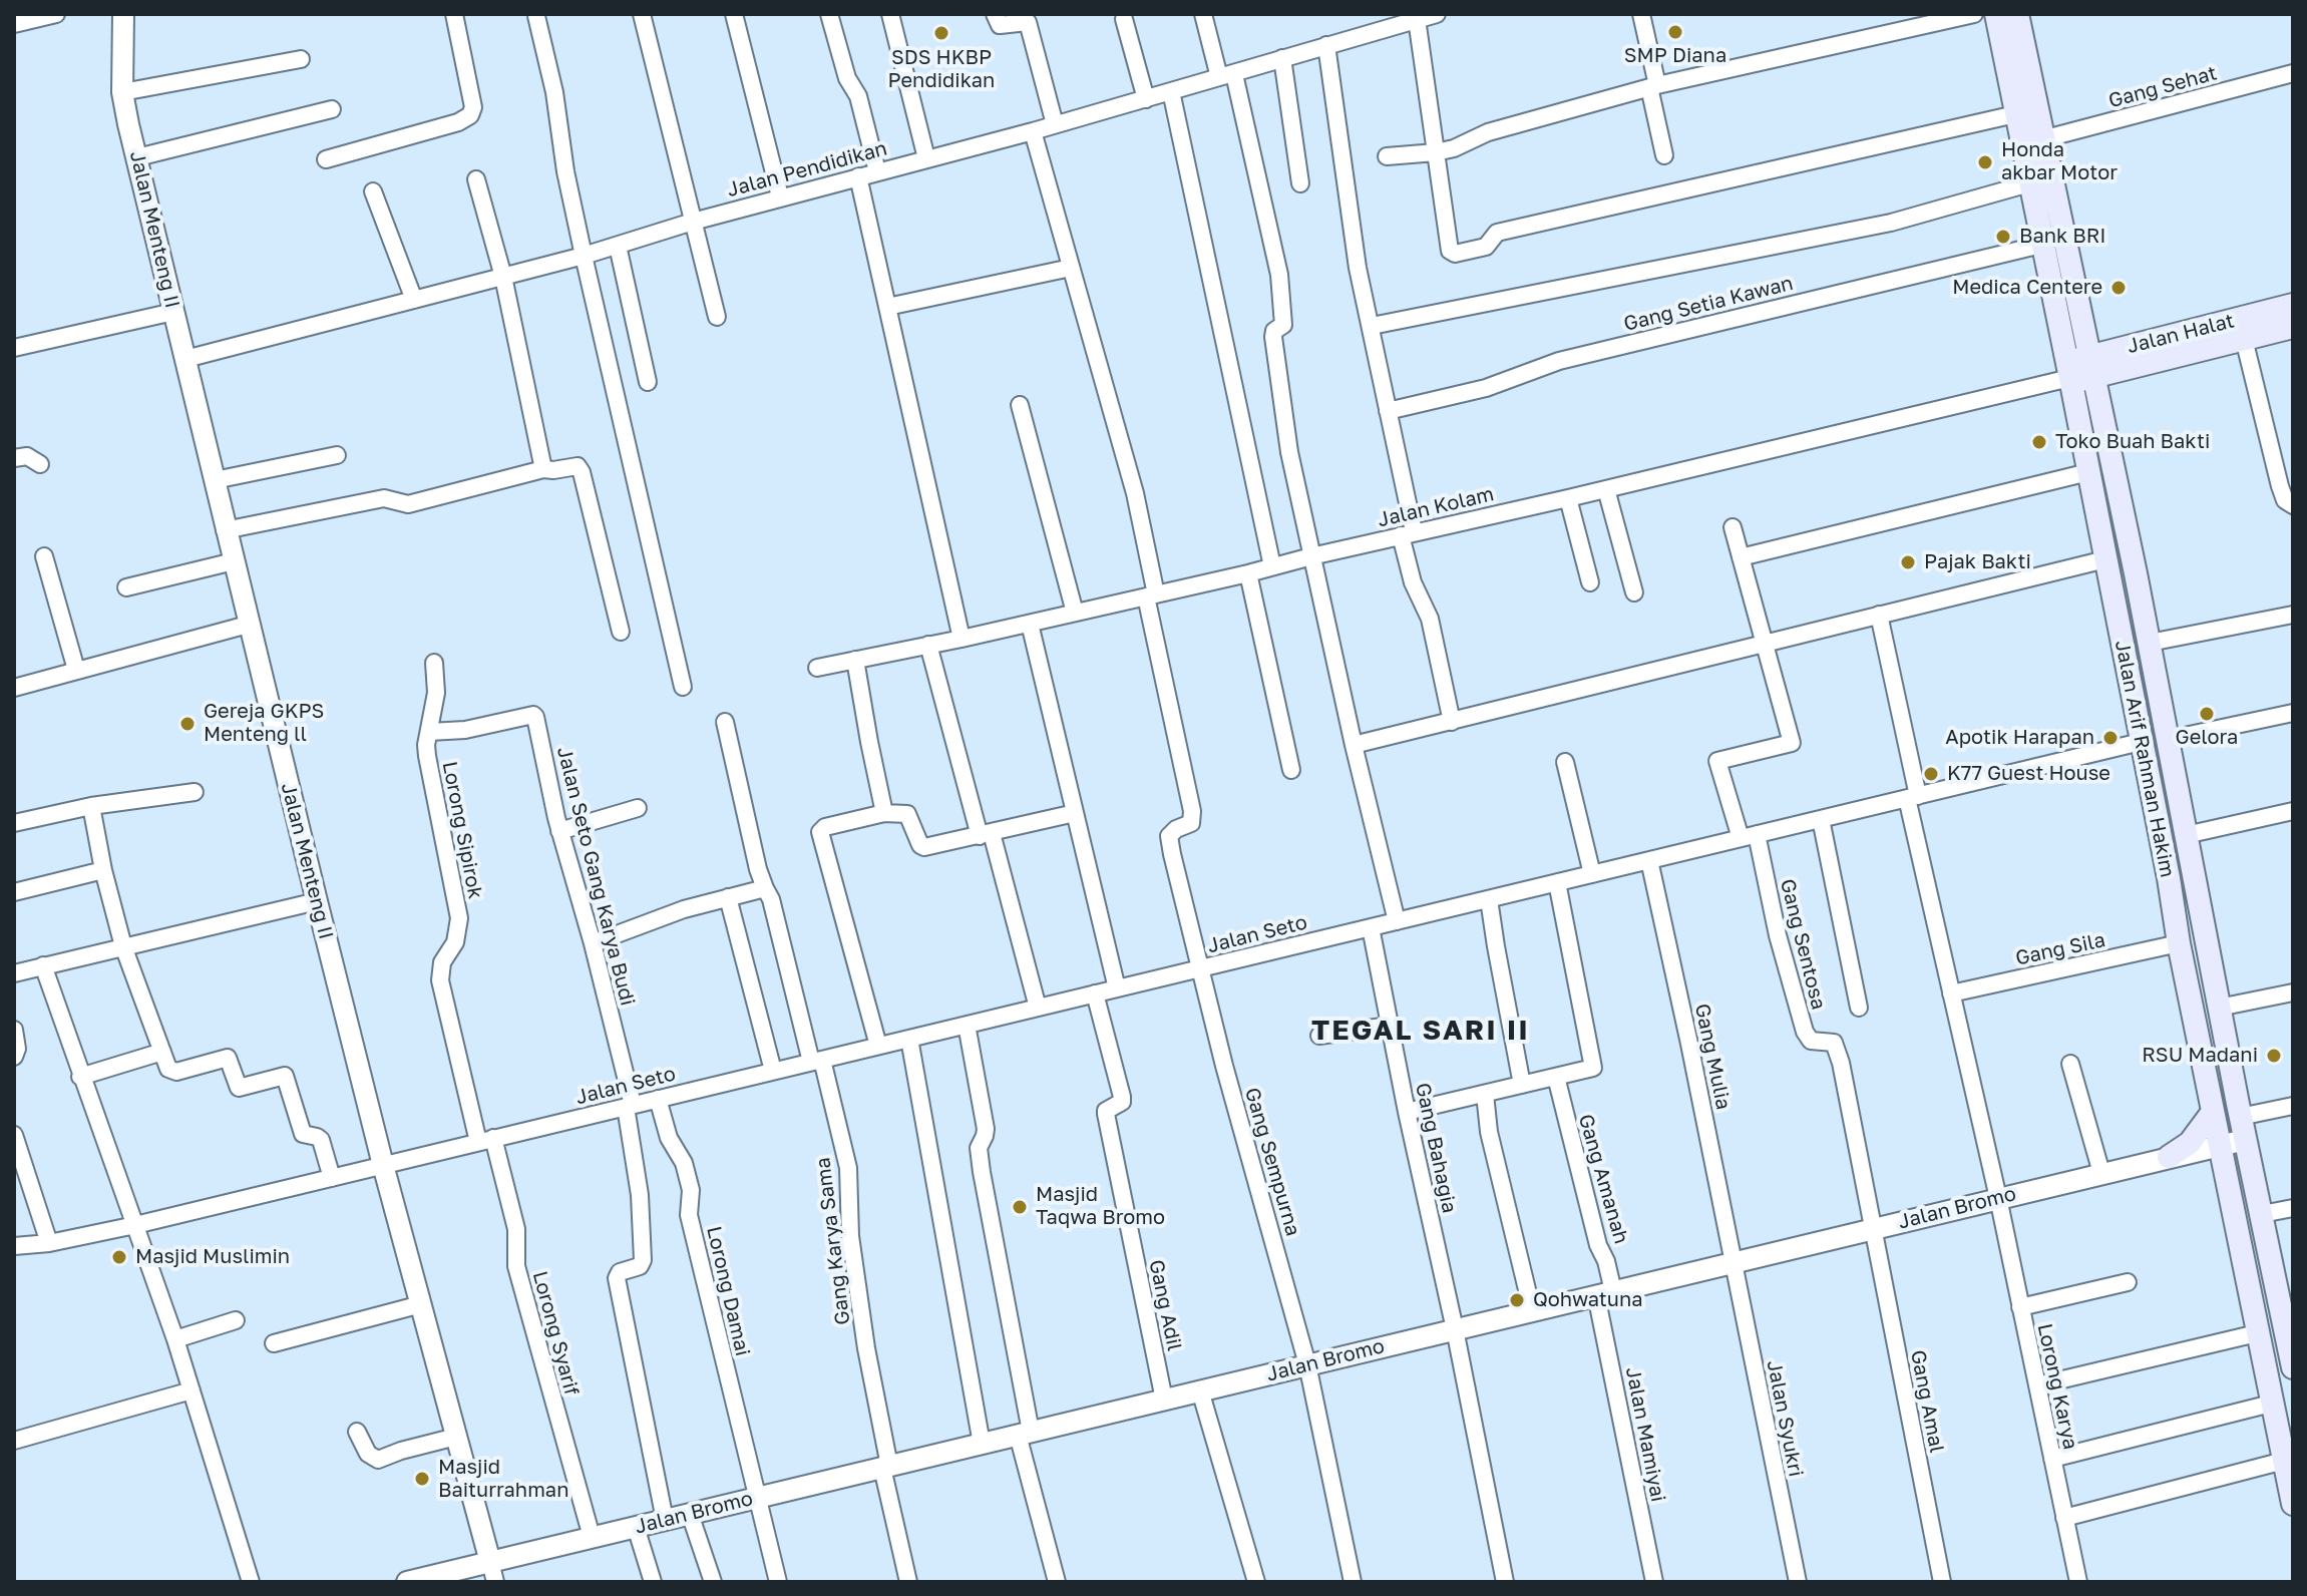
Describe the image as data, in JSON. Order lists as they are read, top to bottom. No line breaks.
{"streets":{"main road":["Jalan Halat","Jalan Arif Rahman Hakim"],"street":["Gang Sehat","Jalan Pendidikan","Jalan Menteng II","Gang Setia Kawan","Jalan Kolam","Lorong Sipirok","Jalan Seto Gang Karya Budi","Jalan Seto","Gang Sentosa","Gang Sila","Gang Mulia","Gang Bahagia","Gang Sempurna","Gang Amanah","Jalan Bromo","Gang Karya Sama","Lorong Damai","Gang Adil","Lorong Syarif","Lorong Karya","Gang Amal","Jalan Syukri","Jalan Mamiyai"]},"crossings":[["Gang Sehat","Jalan Arif Rahman Hakim"],["Jalan Pendidikan","Jalan Menteng II"],["Jalan Menteng II","Jalan Seto"],["Jalan Menteng II","Jalan Bromo"],["Gang Setia Kawan","Jalan Arif Rahman Hakim"],["Jalan Halat","Jalan Kolam"],["Jalan Halat","Jalan Arif Rahman Hakim"],["Jalan Kolam","Jalan Arif Rahman Hakim"],["Jalan Kolam","Gang Sempurna"],["Jalan Arif Rahman Hakim","Jalan Seto"],["Jalan Arif Rahman Hakim","Gang Sila"],["Jalan Arif Rahman Hakim","Jalan Bromo"],["Lorong Sipirok","Jalan Seto Gang Karya Budi"],["Lorong Sipirok","Jalan Seto"],["Lorong Sipirok","Lorong Syarif"],["Jalan Seto Gang Karya Budi","Jalan Seto"],["Jalan Seto Gang Karya Budi","Jalan Bromo"],["Jalan Seto","Gang Sentosa"],["Jalan Seto","Gang Mulia"],["Jalan Seto","Gang Bahagia"],["Jalan Seto","Gang Sempurna"],["Jalan Seto","Gang Karya Sama"],["Jalan Seto","Lorong Damai"],["Jalan Seto","Gang Adil"],["Jalan Seto","Lorong Syarif"],["Jalan Seto","Lorong Karya"],["Gang Sentosa","Jalan Bromo"],["Gang Sentosa","Gang Amal"],["Gang Sila","Lorong Karya"],["Gang Mulia","Jalan Bromo"],["Gang Mulia","Jalan Syukri"],["Gang Bahagia","Jalan Bromo"],["Gang Sempurna","Jalan Bromo"],["Gang Amanah","Jalan Bromo"],["Gang Amanah","Jalan Mamiyai"],["Jalan Bromo","Gang Karya Sama"],["Jalan Bromo","Lorong Damai"],["Jalan Bromo","Gang Adil"],["Jalan Bromo","Lorong Syarif"],["Jalan Bromo","Lorong Karya"],["Jalan Bromo","Gang Amal"],["Jalan Bromo","Jalan Syukri"],["Jalan Bromo","Jalan Mamiyai"]],"districts":["TEGAL SARI II"],"places":["SMP Diana","SDS HKBP Pendidikan","Honda akbar Motor","Bank BRI","Medica Centere","Toko Buah Bakti","Pajak Bakti","Gelora","Gereja GKPS Menteng ll","Apotik Harapan","K77 Guest House","RSU Madani","Masjid Taqwa Bromo","Masjid Muslimin","Qohwatuna","Masjid Baiturrahman"]}
